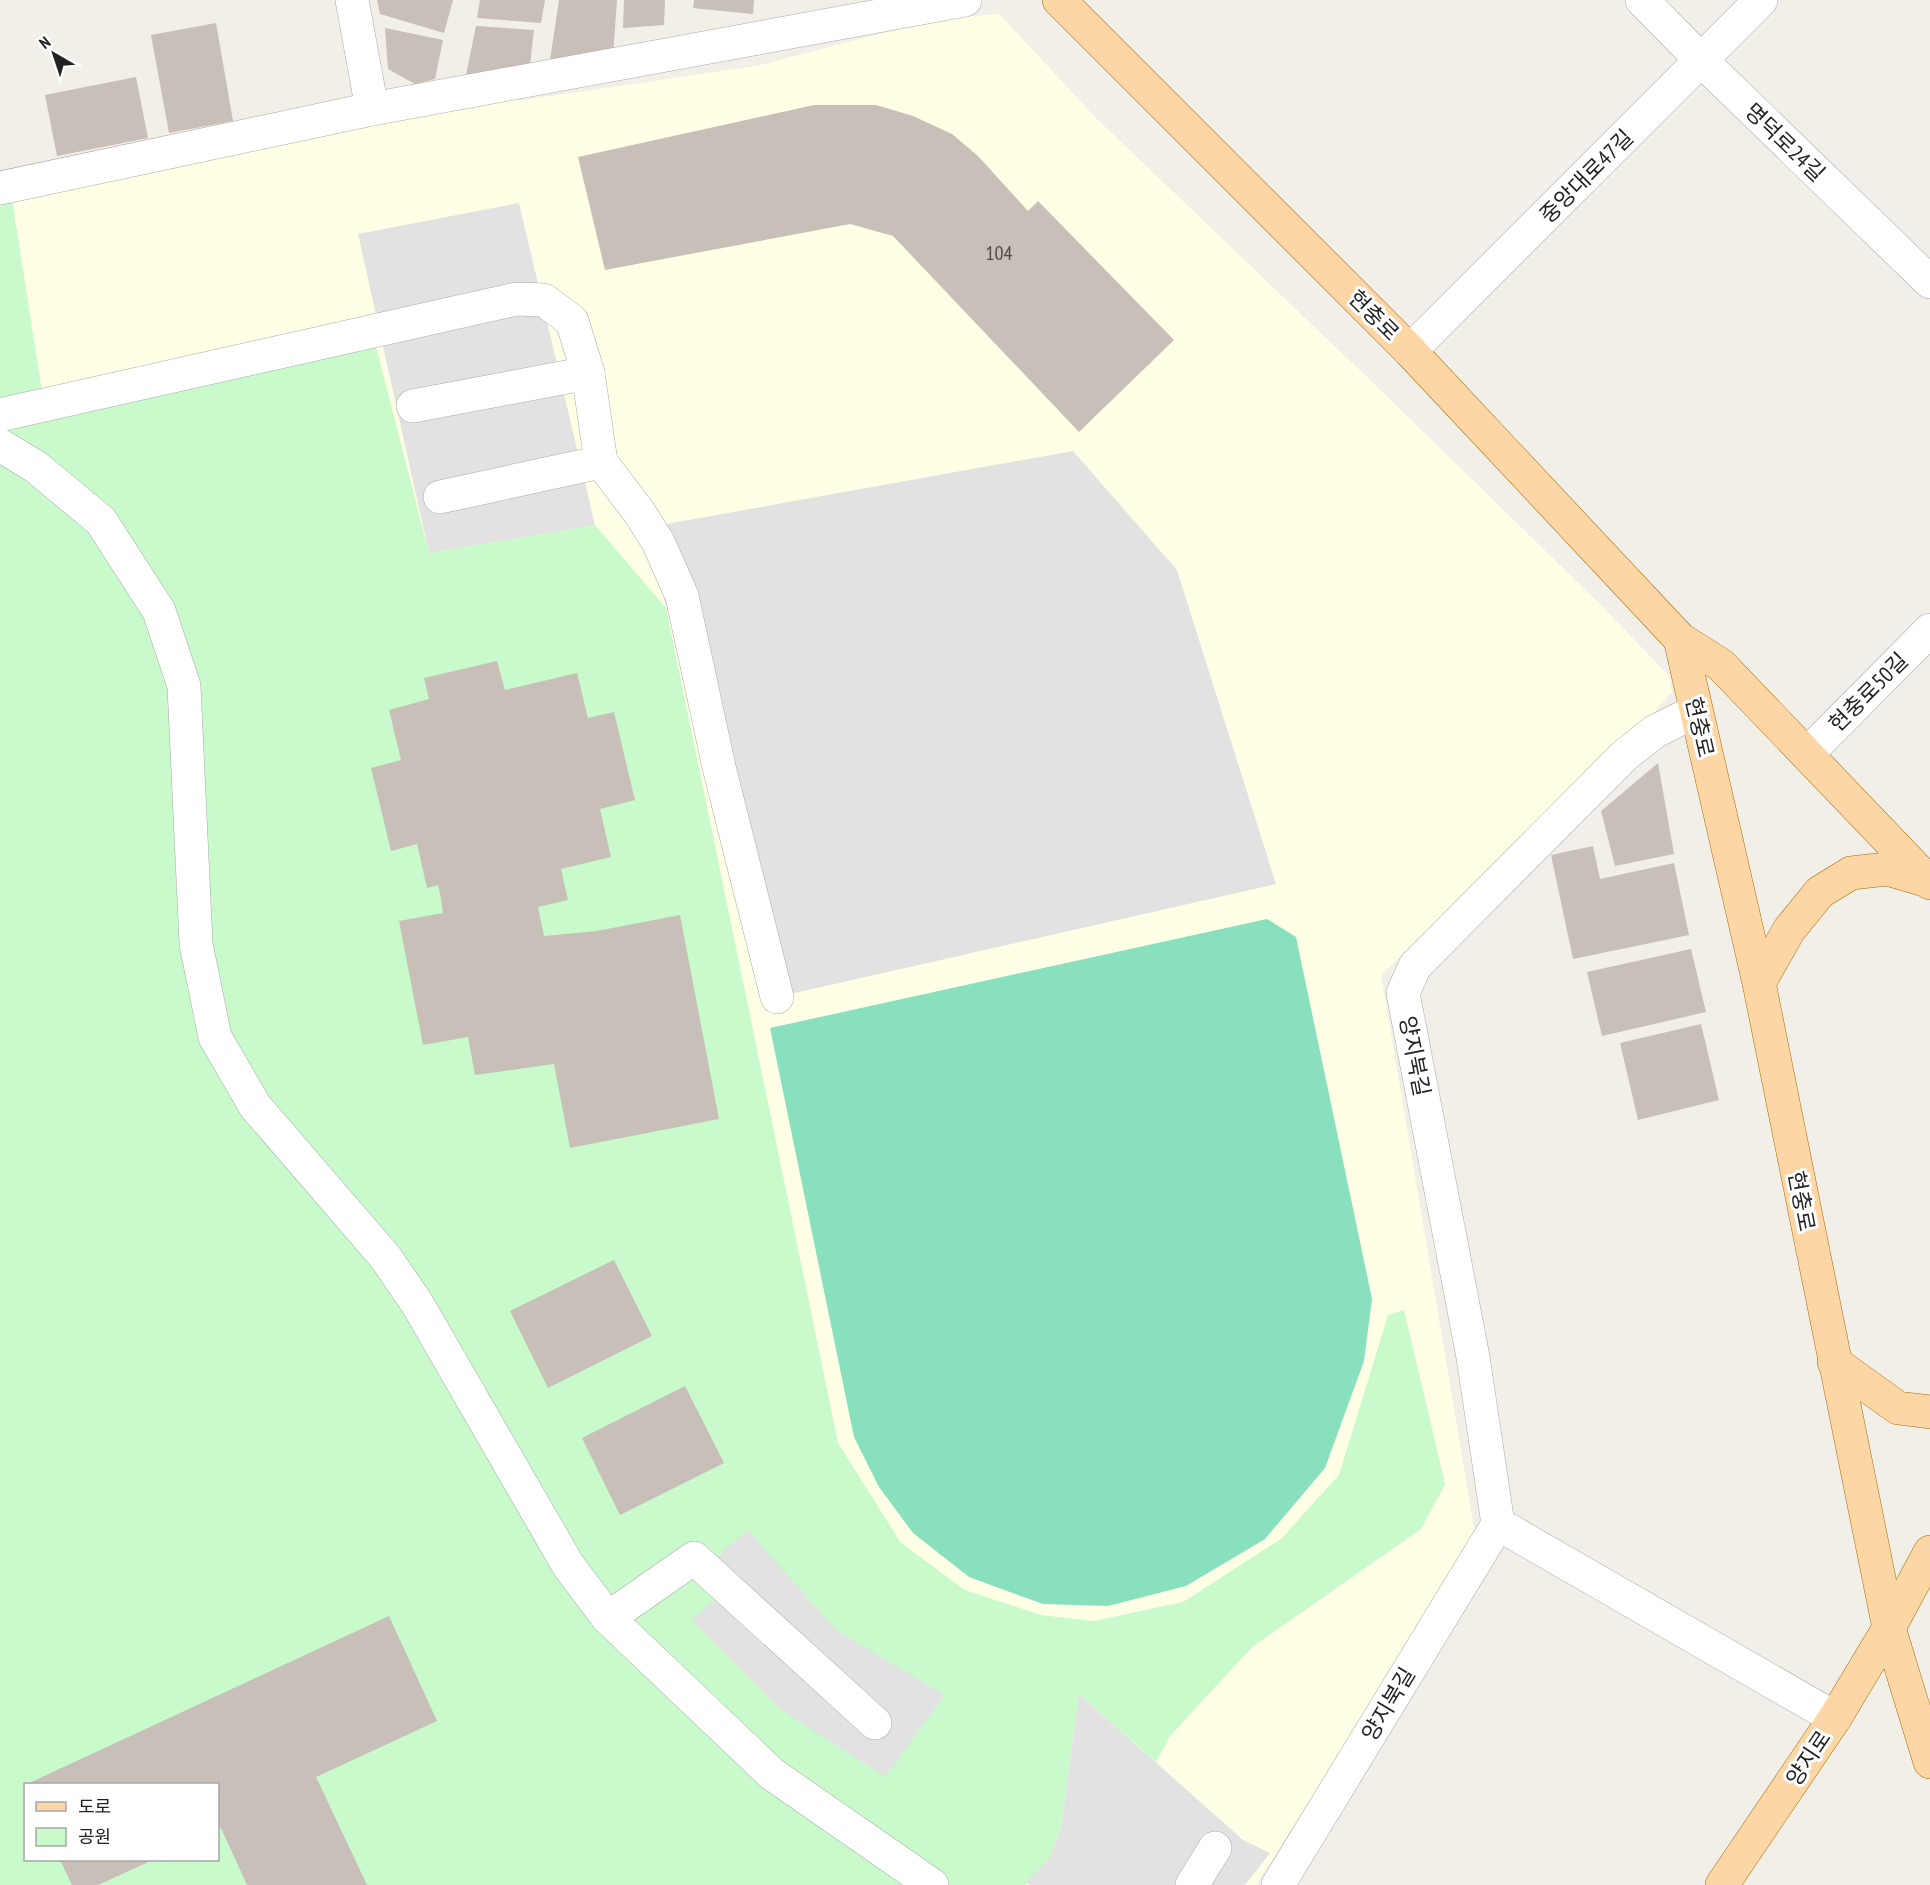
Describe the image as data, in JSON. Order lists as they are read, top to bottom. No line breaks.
{"streets":{"main road":["현충로","양지로"],"street":["명덕로24길","중앙대로47길","현충로50길","양지북길"]},"crossings":[["명덕로24길","중앙대로47길"],["중앙대로47길","현충로"],["현충로","현충로50길"],["현충로","양지북길"],["현충로","양지로"]],"house_numbers":["104"],"legend":["도로","공원"],"north":"top left"}
